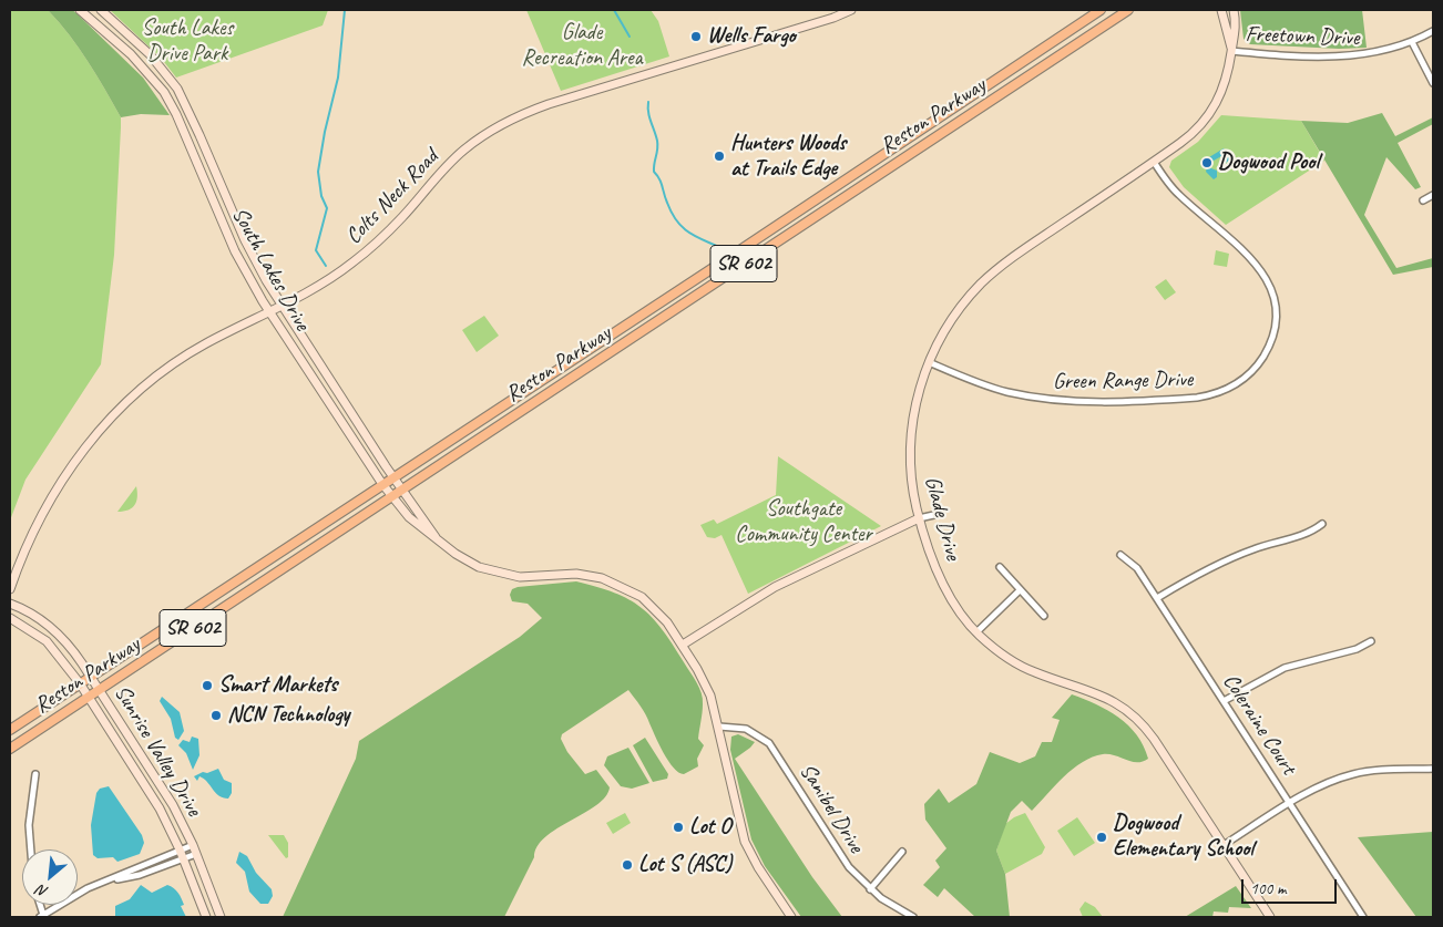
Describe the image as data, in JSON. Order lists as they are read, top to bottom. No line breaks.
{"streets":{"main road":["Reston Parkway","SR 602"],"street":["Freetown Drive","Colts Neck Road","South Lakes Drive","Green Range Drive","Glade Drive","Coleraine Court","Sunrise Valley Drive","Sanibel Drive"]},"crossings":[["Freetown Drive","Glade Drive"],["Reston Parkway","South Lakes Drive"],["Reston Parkway","Sunrise Valley Drive"],["Colts Neck Road","South Lakes Drive"],["South Lakes Drive","Sanibel Drive"],["Green Range Drive","Glade Drive"]],"parks":["South Lakes Drive Park","Glade Recreation Area","Southgate Community Center"],"places":["Wells Fargo","Hunters Woods at Trails Edge","Dogwood Pool","Smart Markets","NCN Technology","Lot O","Dogwood Elementary School","Lot S (ASC)"],"scale_bar":"100 m","north":"bottom left"}
